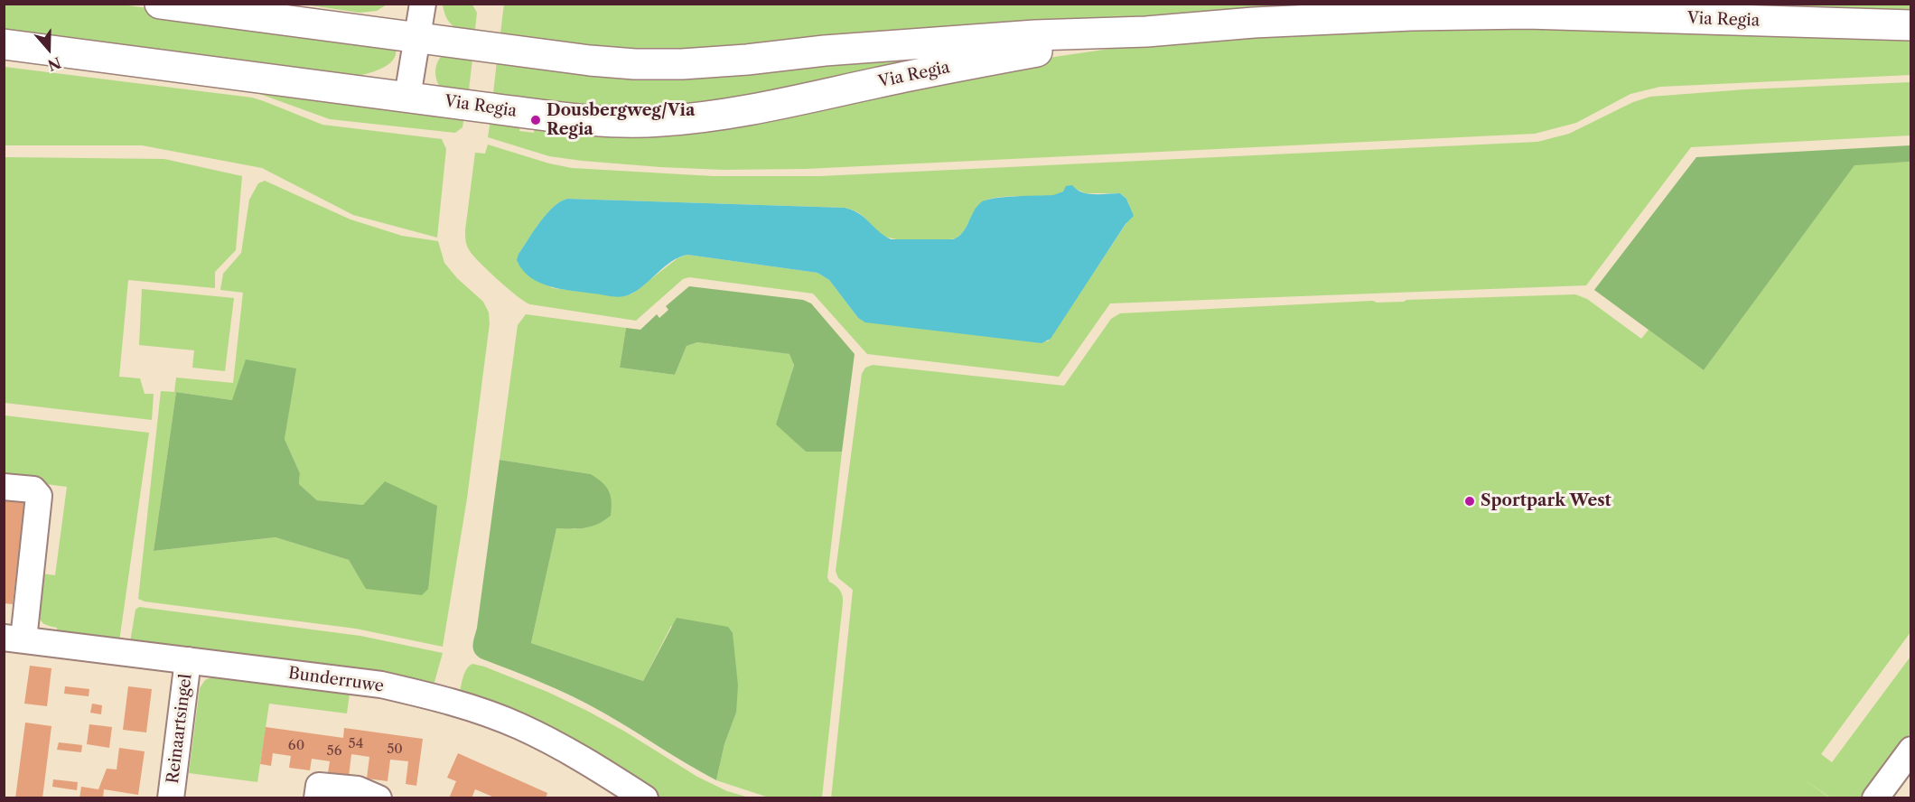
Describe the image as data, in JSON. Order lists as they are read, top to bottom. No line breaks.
{"streets":{"main road":["Via Regia"],"street":["Bunderruwe","Reinaartsingel"]},"crossings":[["Bunderruwe","Reinaartsingel"]],"places":["Dousbergweg/Via Regia","Sportpark West"],"house_numbers":["54","60","50","56"],"north":"bottom"}
